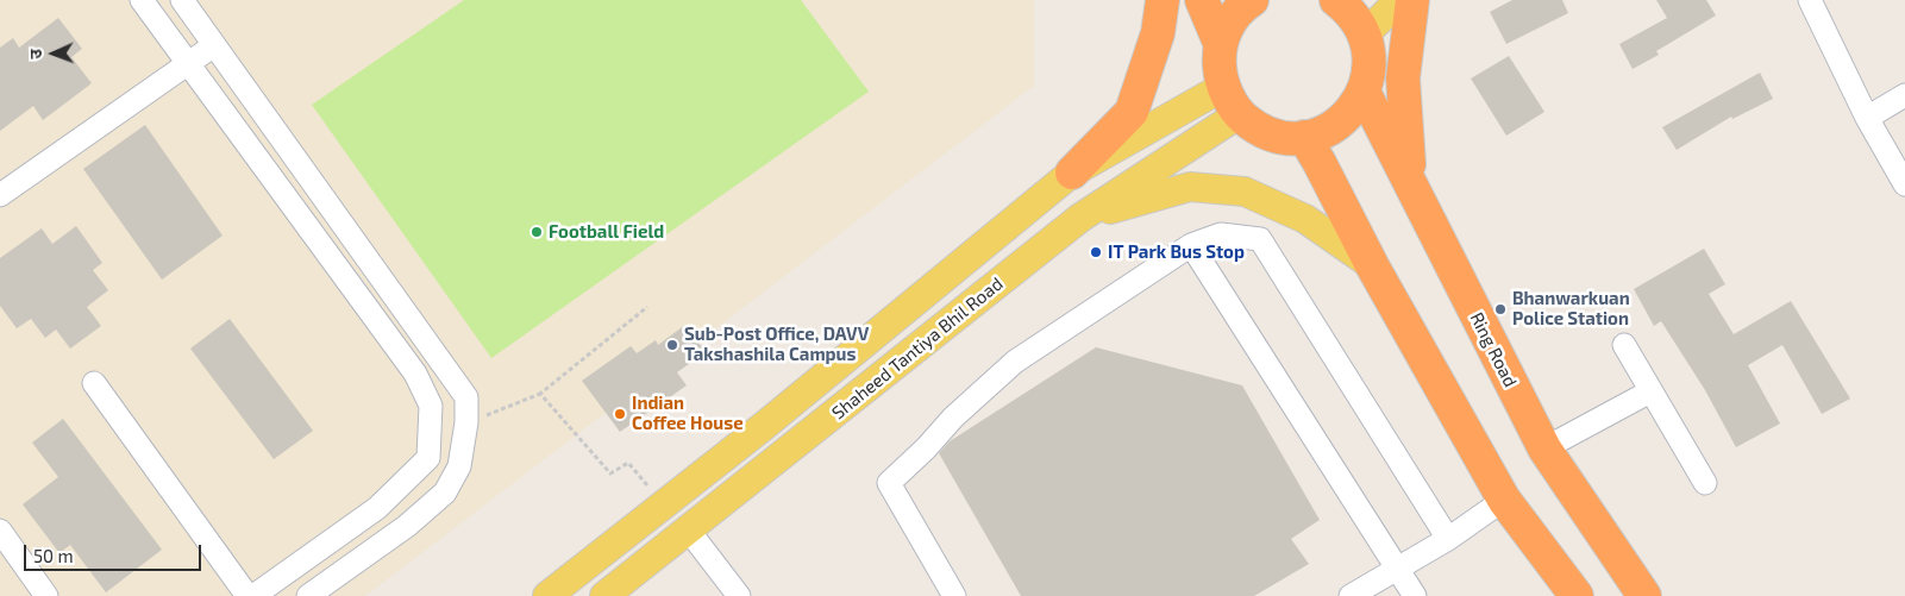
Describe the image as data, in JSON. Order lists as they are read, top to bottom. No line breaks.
{"streets":{"highway":["Ring Road"],"main road":["Shaheed Tantiya Bhil Road"]},"places":["Football Field","IT Park Bus Stop","Bhanwarkuan Police Station","Sub-Post Office, DAVV Takshashila Campus","Indian Coffee House"],"scale_bar":"50 m","north":"left"}
